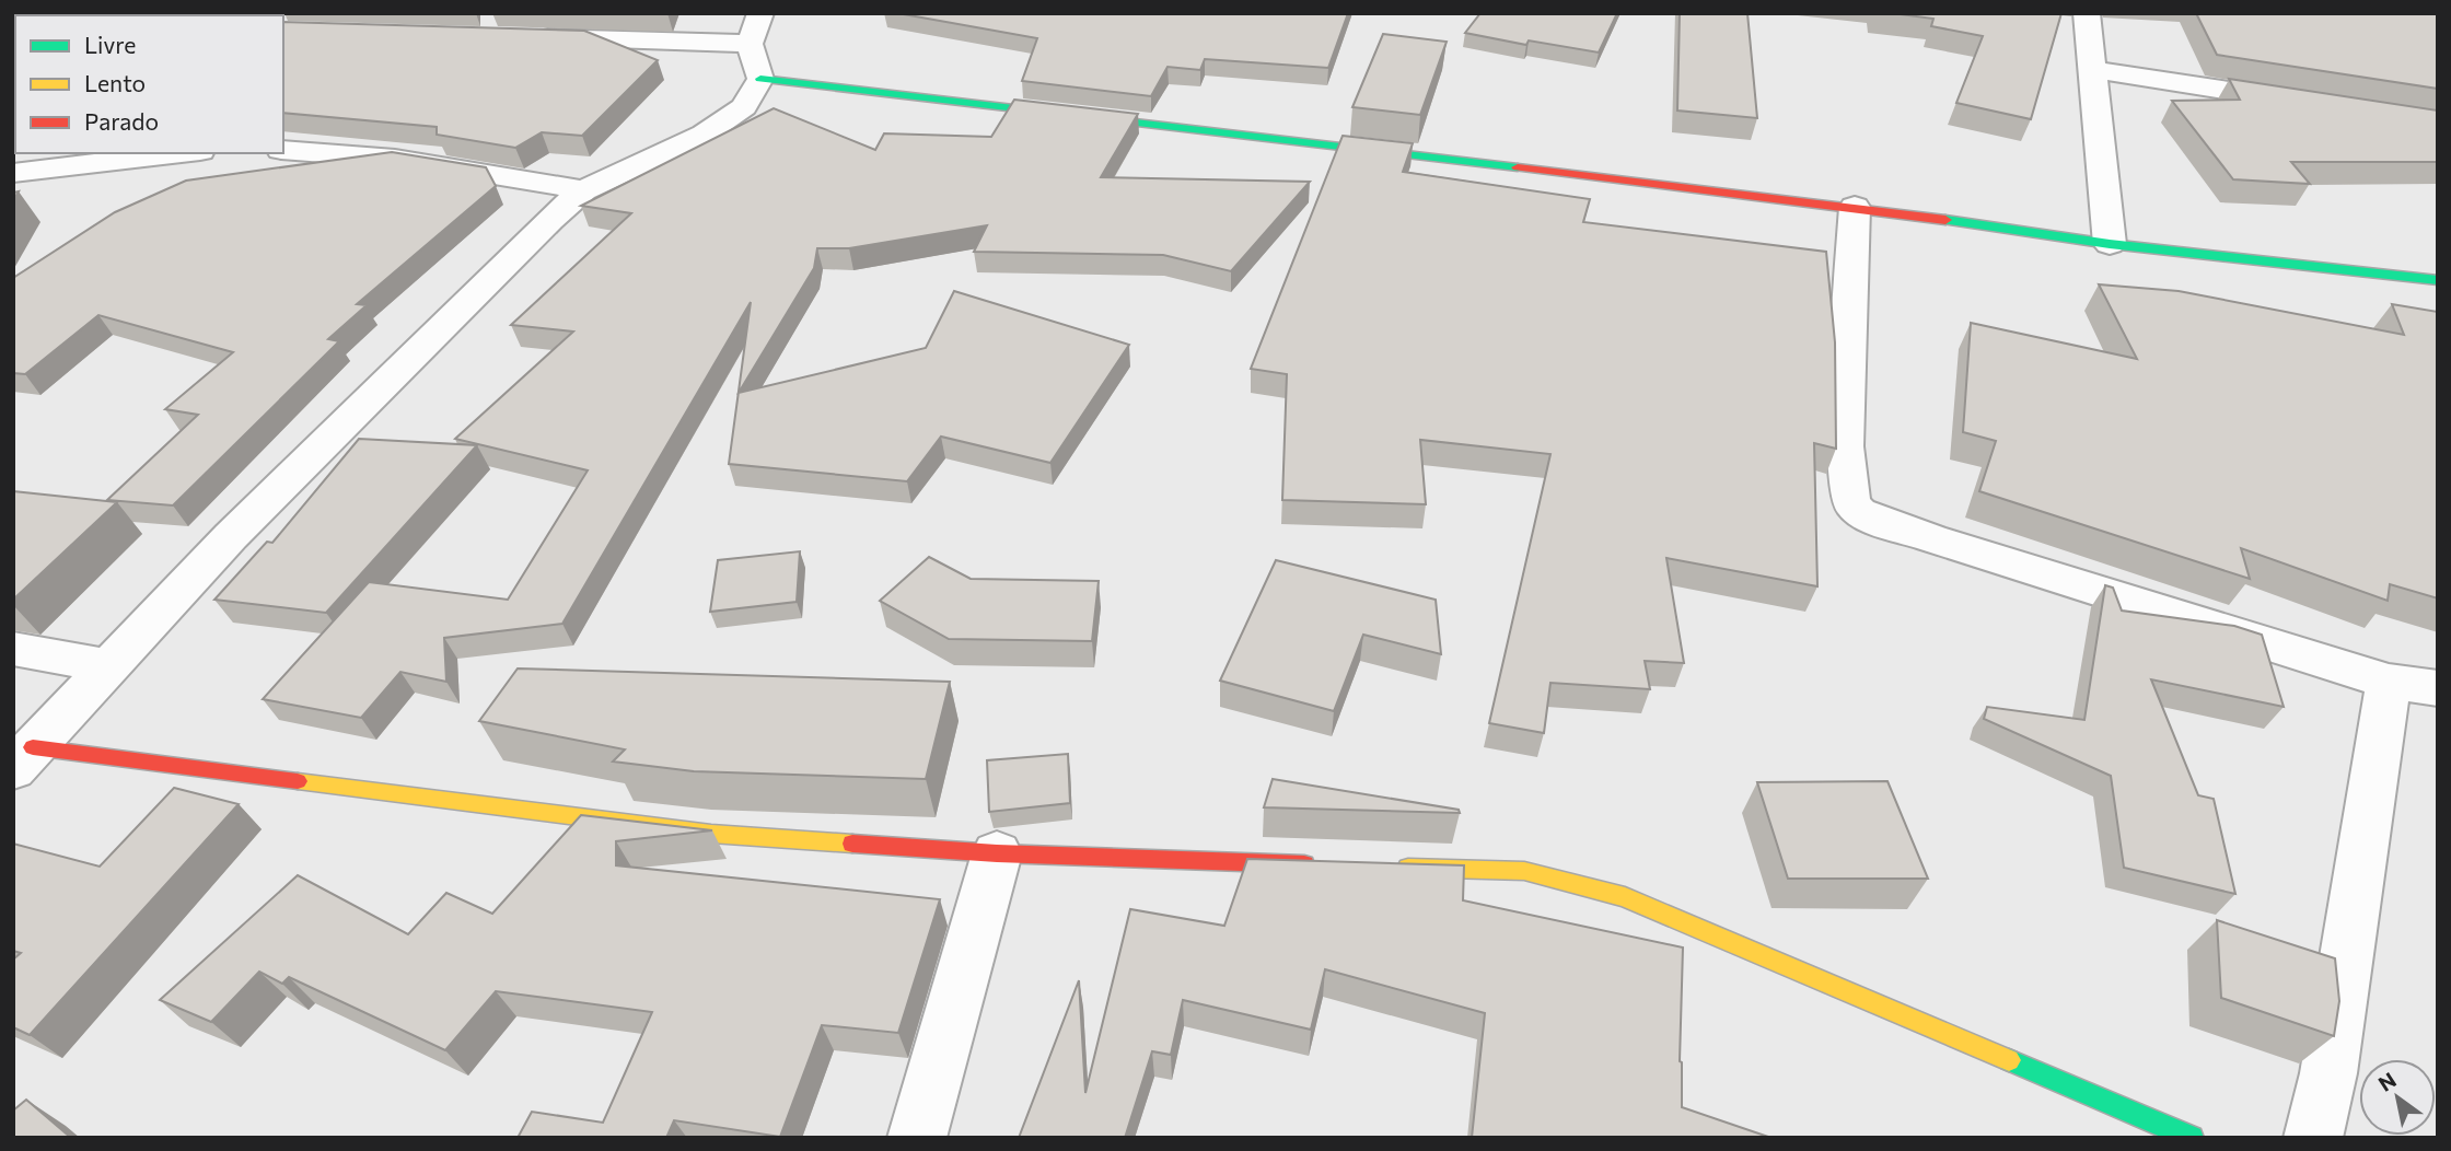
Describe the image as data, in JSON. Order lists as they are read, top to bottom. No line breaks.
{"legend":["Livre","Lento","Parado"],"north":"top left"}
